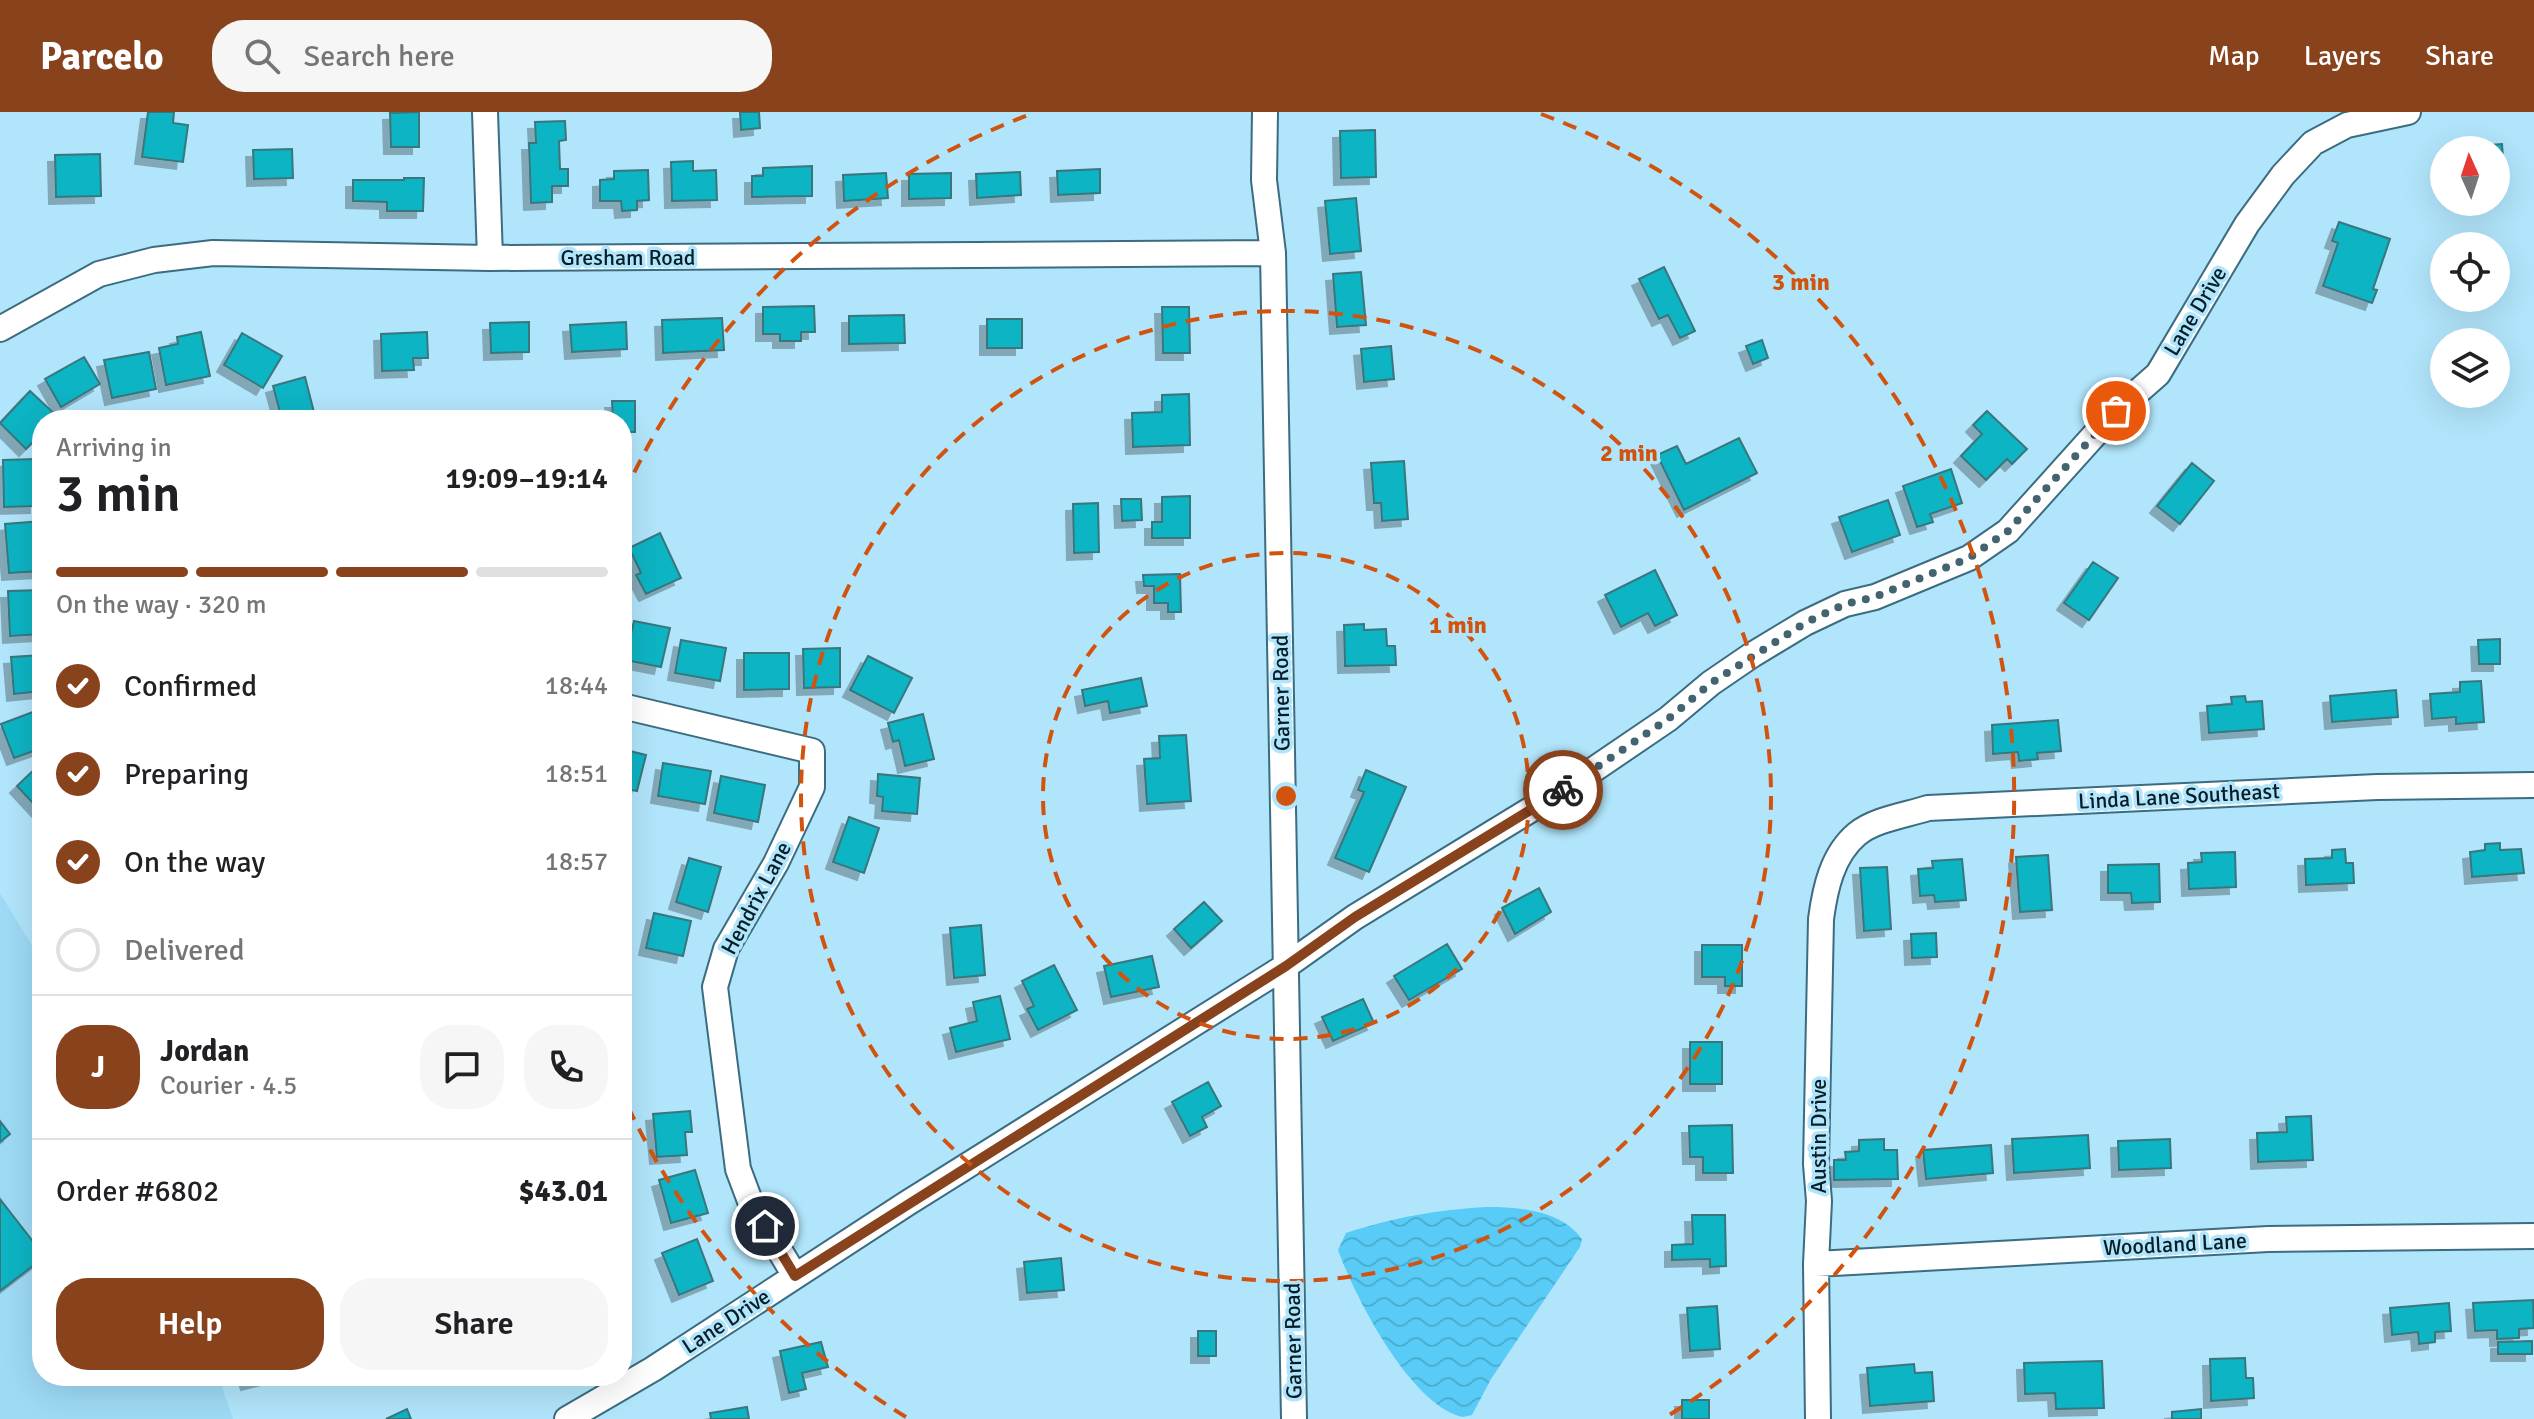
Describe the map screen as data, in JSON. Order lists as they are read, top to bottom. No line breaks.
{"streets":{"street":["Gresham Road","Lane Drive","Garner Road","Linda Lane Southeast","Hendrix Lane","Austin Drive","Woodland Lane"]},"crossings":[["Gresham Road","Garner Road"],["Lane Drive","Garner Road"],["Lane Drive","Hendrix Lane"],["Linda Lane Southeast","Austin Drive"],["Austin Drive","Woodland Lane"]],"north":"top","page":{"header":"Parcelo","search":"Search here","nav":["Map","Layers","Share"],"heading":["3 min","Arriving in","19:09–19:14"],"panel":["Jordan","Courier · 4.5","Order #6802","$43.01"],"bar":"On the way · 320 m","list":[["Confirmed","18:44"],["Preparing","18:51"],["On the way","18:57"],"Delivered"],"round":"J","buttons":["Help","Share"]},"rings":["3 min","2 min","1 min"]}
